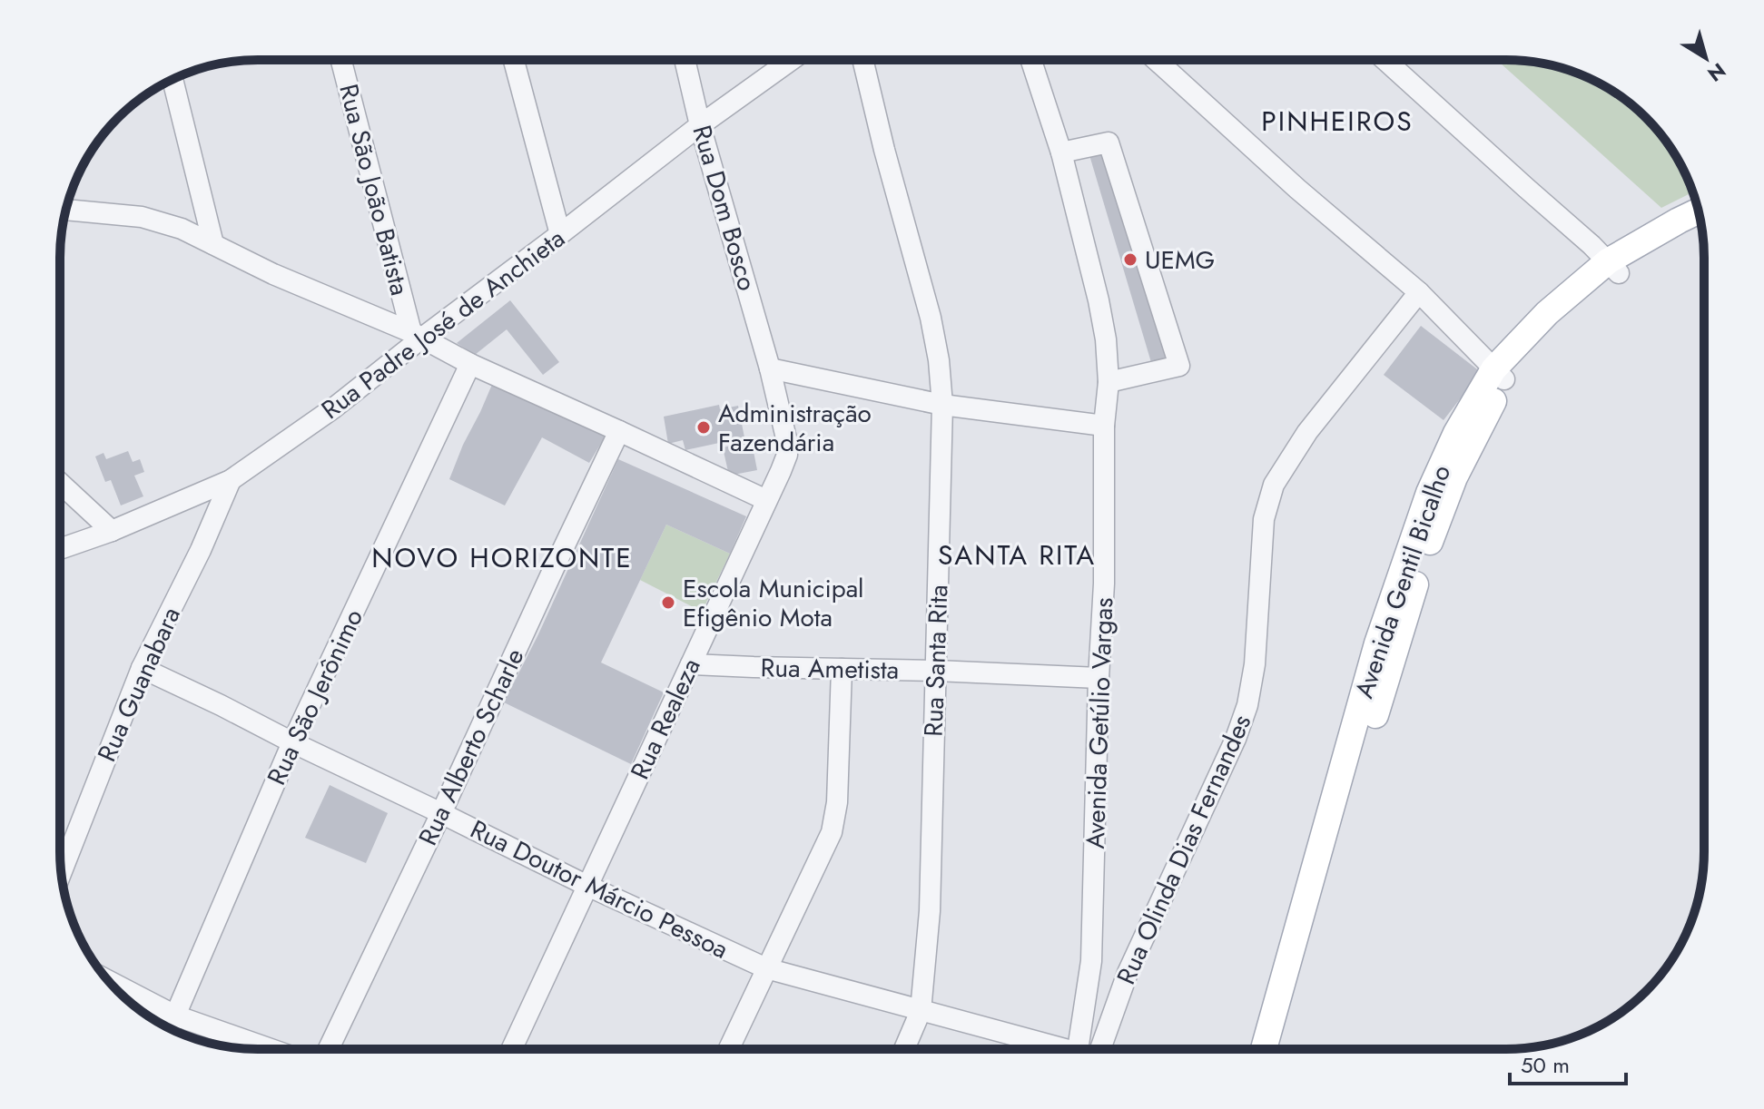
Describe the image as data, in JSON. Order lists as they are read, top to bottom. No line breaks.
{"streets":{"main road":["Avenida Gentil Bicalho"],"street":["Rua São João Batista","Rua Dom Bosco","Rua Padre José de Anchieta","Rua Santa Rita","Rua Ametista","Rua Guanabara","Rua São Jerônimo","Rua Realeza","Avenida Getúlio Vargas","Rua Alberto Scharle","Rua Olinda Dias Fernandes","Rua Doutor Márcio Pessoa"]},"crossings":[["Rua São João Batista","Rua Padre José de Anchieta"],["Rua Dom Bosco","Rua Padre José de Anchieta"],["Rua Dom Bosco","Rua Realeza"],["Rua Padre José de Anchieta","Rua Guanabara"],["Rua Santa Rita","Rua Ametista"],["Rua Santa Rita","Rua Doutor Márcio Pessoa"],["Rua Ametista","Rua Realeza"],["Rua Ametista","Avenida Getúlio Vargas"],["Rua Guanabara","Rua Doutor Márcio Pessoa"],["Rua São Jerônimo","Rua Doutor Márcio Pessoa"],["Rua Realeza","Rua Doutor Márcio Pessoa"],["Rua Alberto Scharle","Rua Doutor Márcio Pessoa"]],"districts":["PINHEIROS","SANTA RITA","NOVO HORIZONTE"],"places":["UEMG","Administração Fazendária","Escola Municipal Efigênio Mota"],"scale_bar":"50 m","north":"bottom right"}
